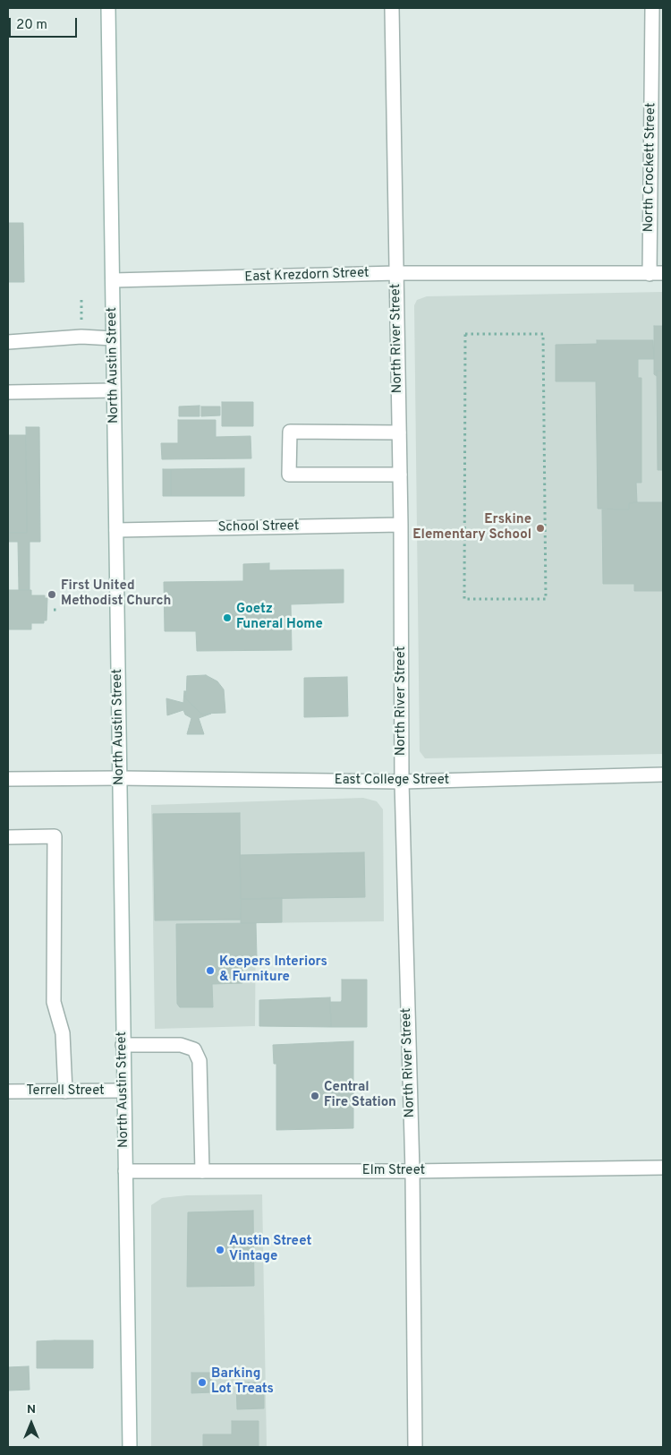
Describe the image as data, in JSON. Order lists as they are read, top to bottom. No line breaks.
{"streets":{"street":["North Crockett Street","East Krezdorn Street","North River Street","North Austin Street","School Street","East College Street","Terrell Street","Elm Street"]},"crossings":[["North Crockett Street","East Krezdorn Street"],["East Krezdorn Street","North River Street"],["East Krezdorn Street","North Austin Street"],["North River Street","School Street"],["North River Street","East College Street"],["North River Street","Elm Street"],["North Austin Street","School Street"],["North Austin Street","East College Street"],["North Austin Street","Terrell Street"],["North Austin Street","Elm Street"]],"places":["Erskine Elementary School","First United Methodist Church","Goetz Funeral Home","Keepers Interiors & Furniture","Central Fire Station","Austin Street Vintage","Barking Lot Treats"],"scale_bar":"20 m","north":"top"}
